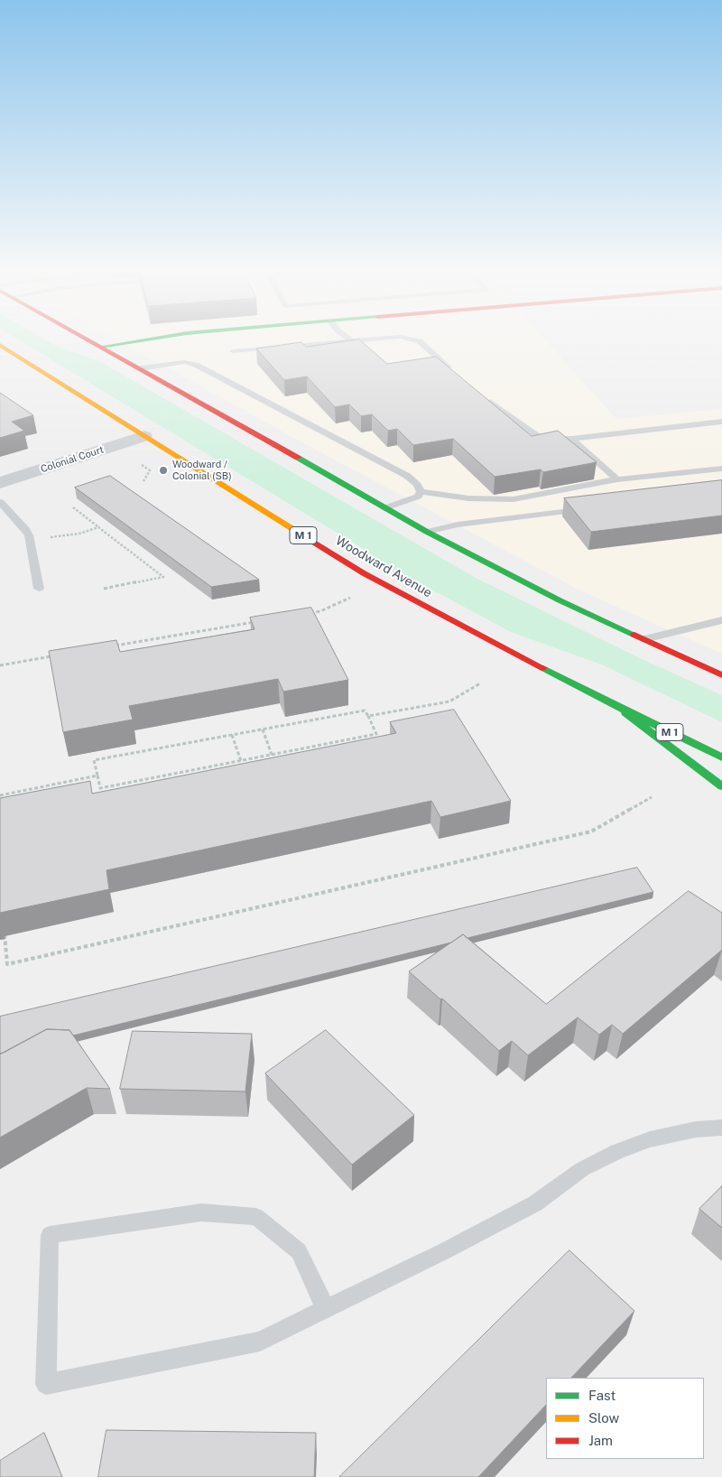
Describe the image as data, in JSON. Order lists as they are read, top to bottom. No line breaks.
{"streets":{"main road":["M 1","Woodward Avenue"],"street":["Colonial Court"]},"crossings":[["Colonial Court","Woodward Avenue"]],"places":["Woodward / Colonial (SB)"],"legend":["Fast","Slow","Jam"]}
